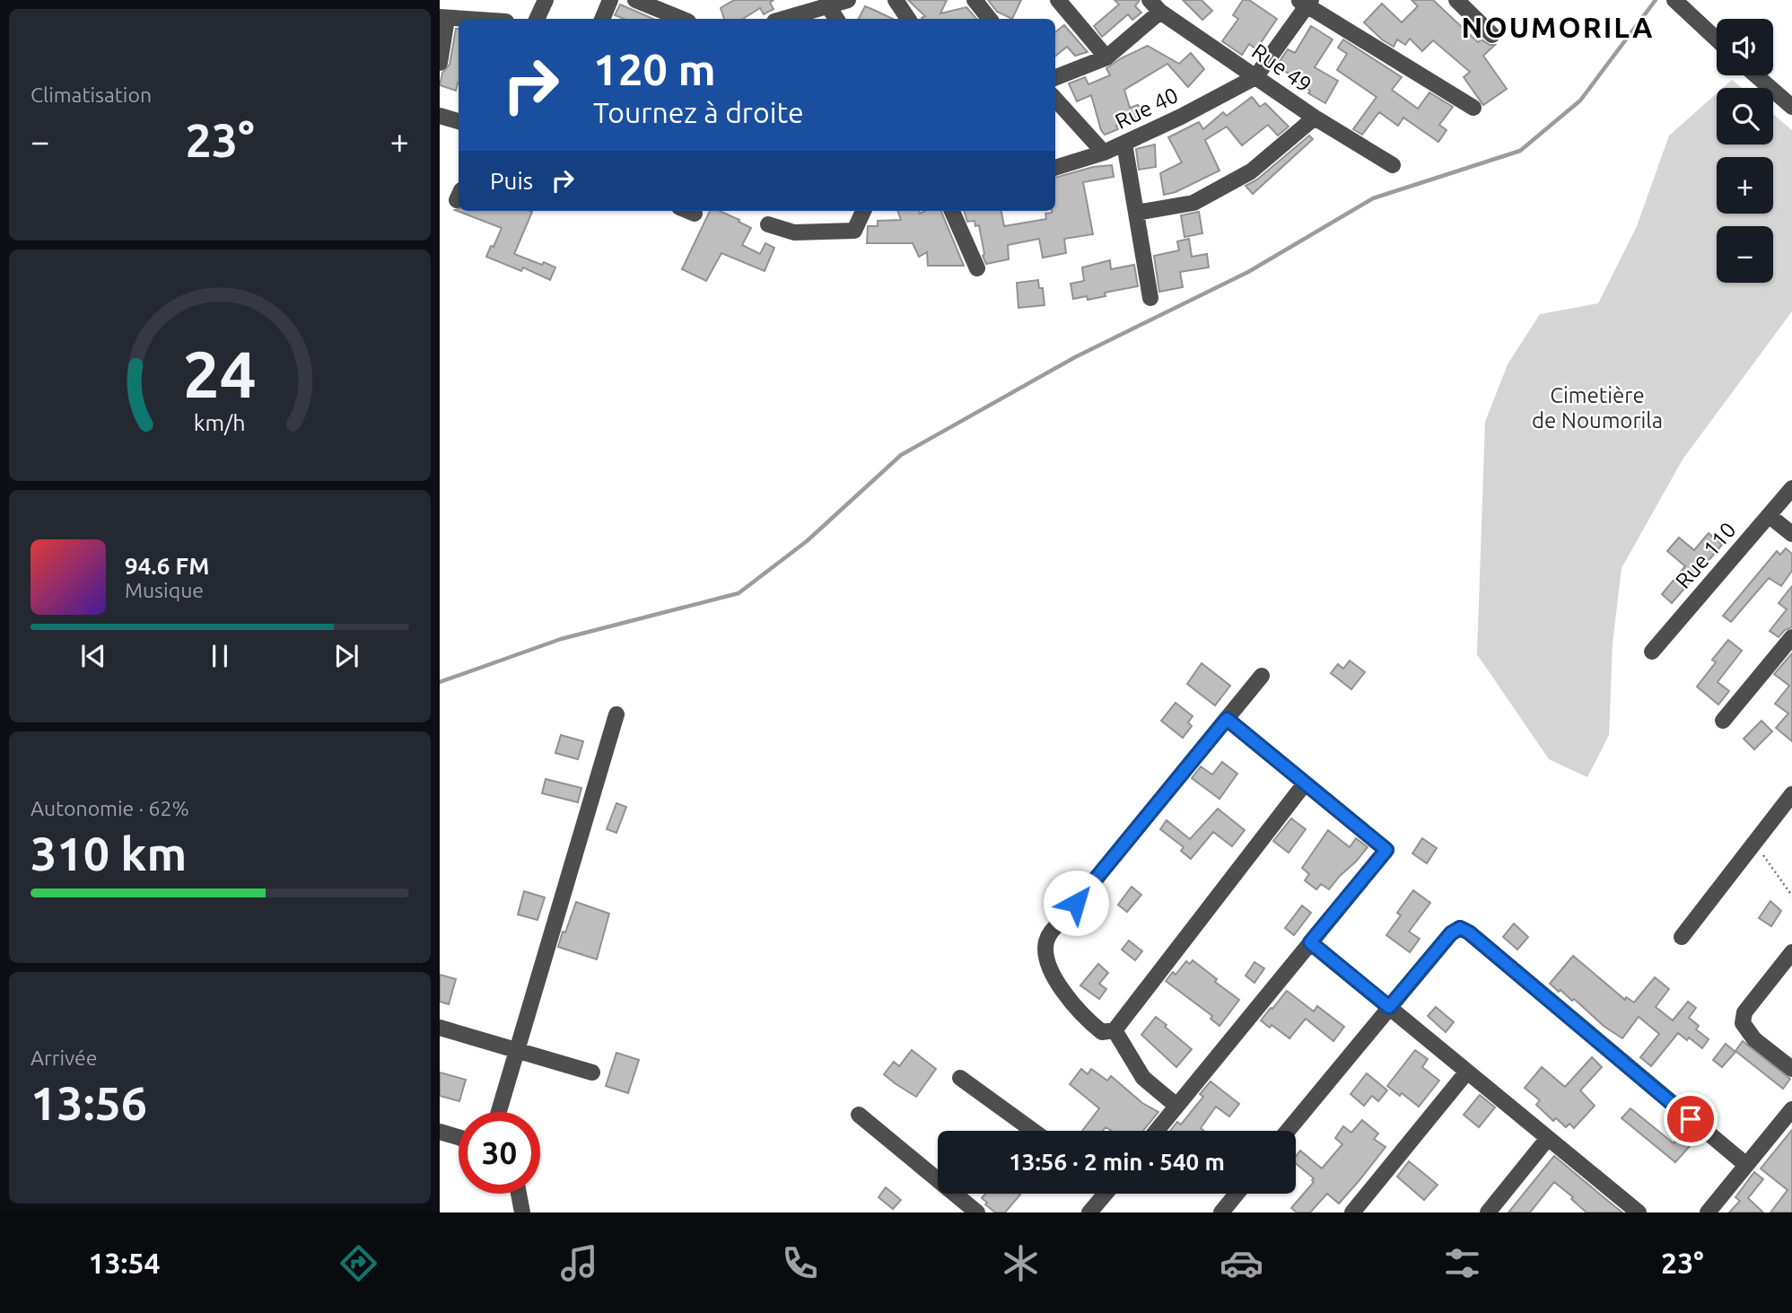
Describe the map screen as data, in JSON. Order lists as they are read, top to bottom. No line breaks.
{"streets":{"street":["Rue 49","Rue 40","Rue 110"]},"crossings":[["Rue 49","Rue 40"]],"districts":["NOUMORILA"],"parks":["Cimetière de Noumorila"],"page":{"tile":["Climatisation",["Autonomie · 62%","310 km"],["Arrivée","13:56"]],"map_buttons":["+","−"],"turn":["120 m","Tournez à droite"],"heat":["−","23°","+"],"then":"Puis","song":["94.6 FM","Musique"],"limit":"30","trip":"13:56 · 2 min · 540 m","tabs":["13:54","23°"],"gauge":["24","km/h"]}}
